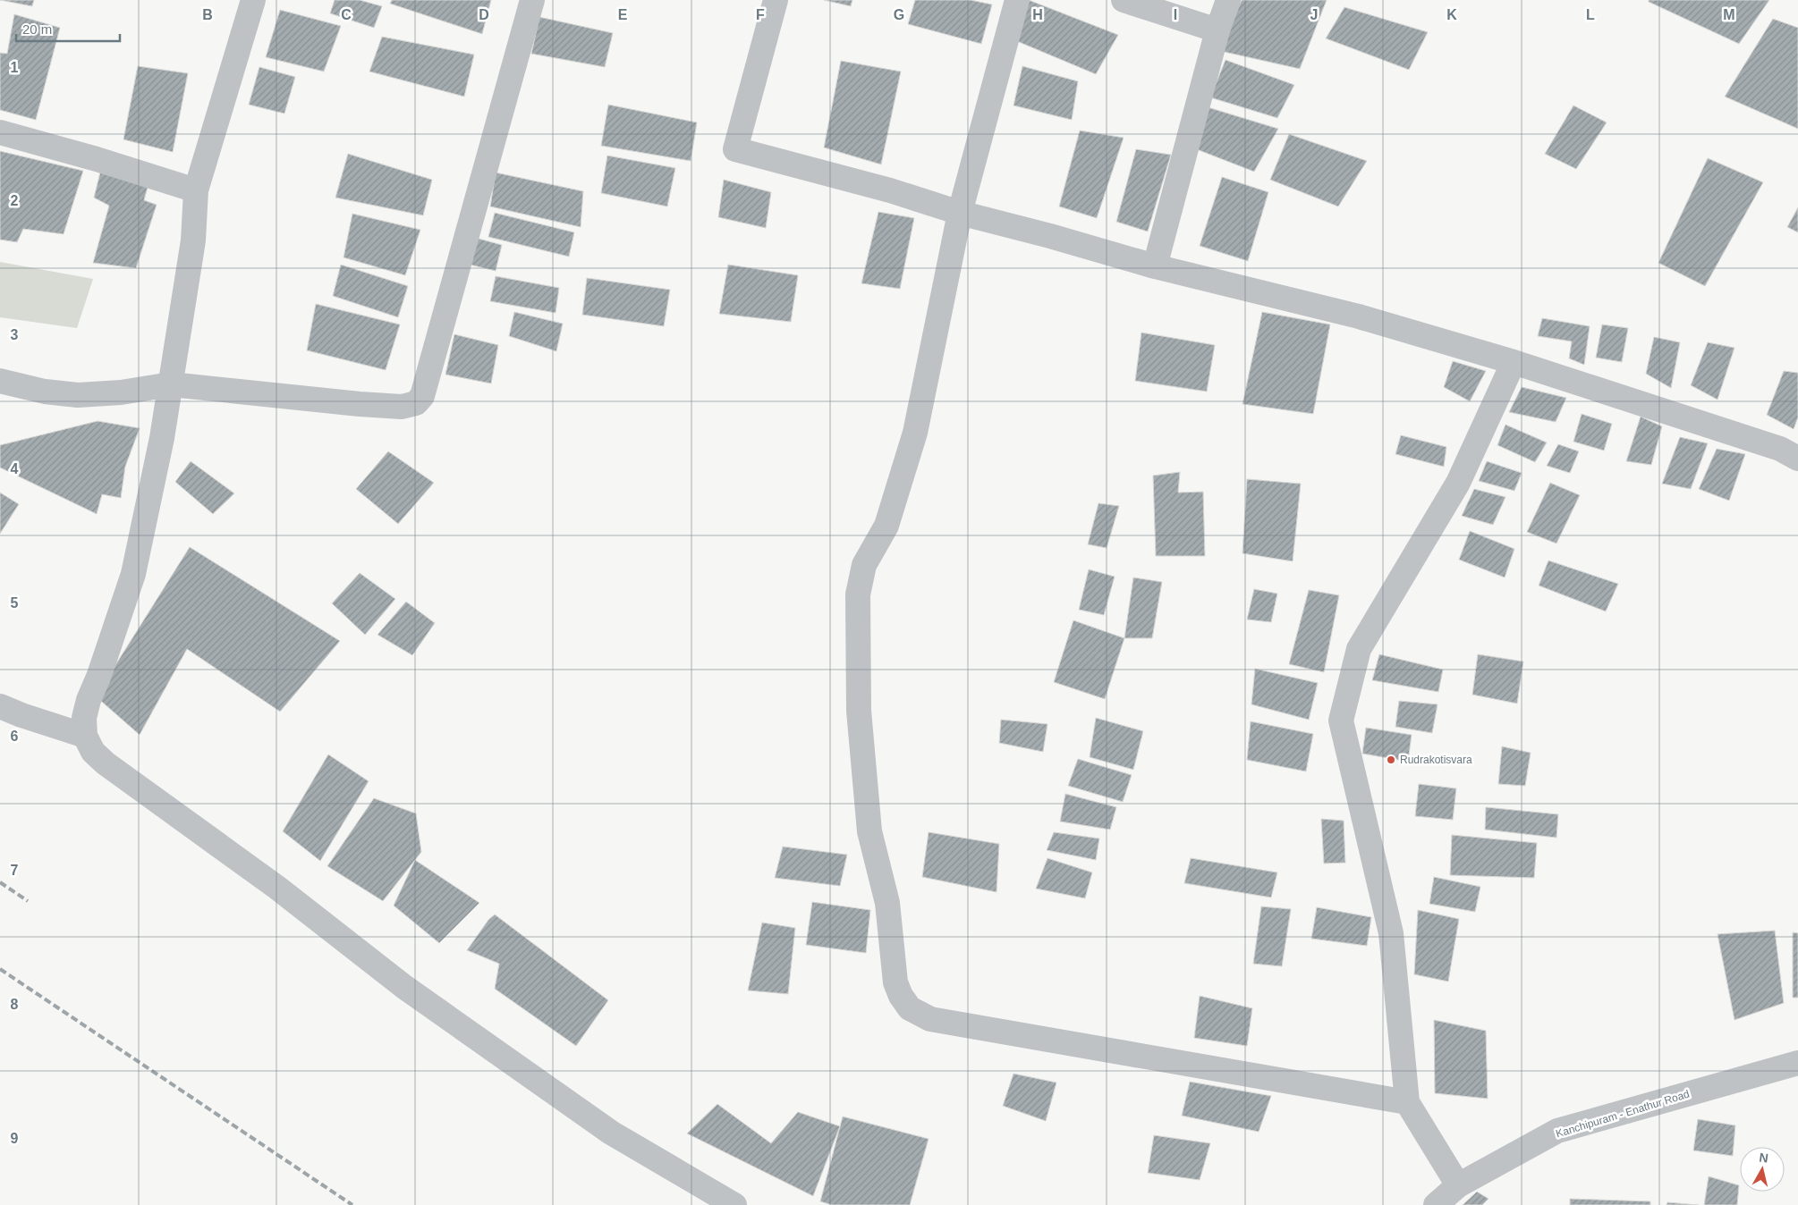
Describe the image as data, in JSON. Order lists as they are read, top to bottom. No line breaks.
{"streets":{"street":["Kanchipuram - Enathur Road"]},"places":["Rudrakotisvara"],"scale_bar":"20 m","north":"top","grid":{"columns":["B","C","D","E","F","G","H","I","J","K","L","M"],"rows":["1","2","3","4","5","6","7","8","9"]}}
